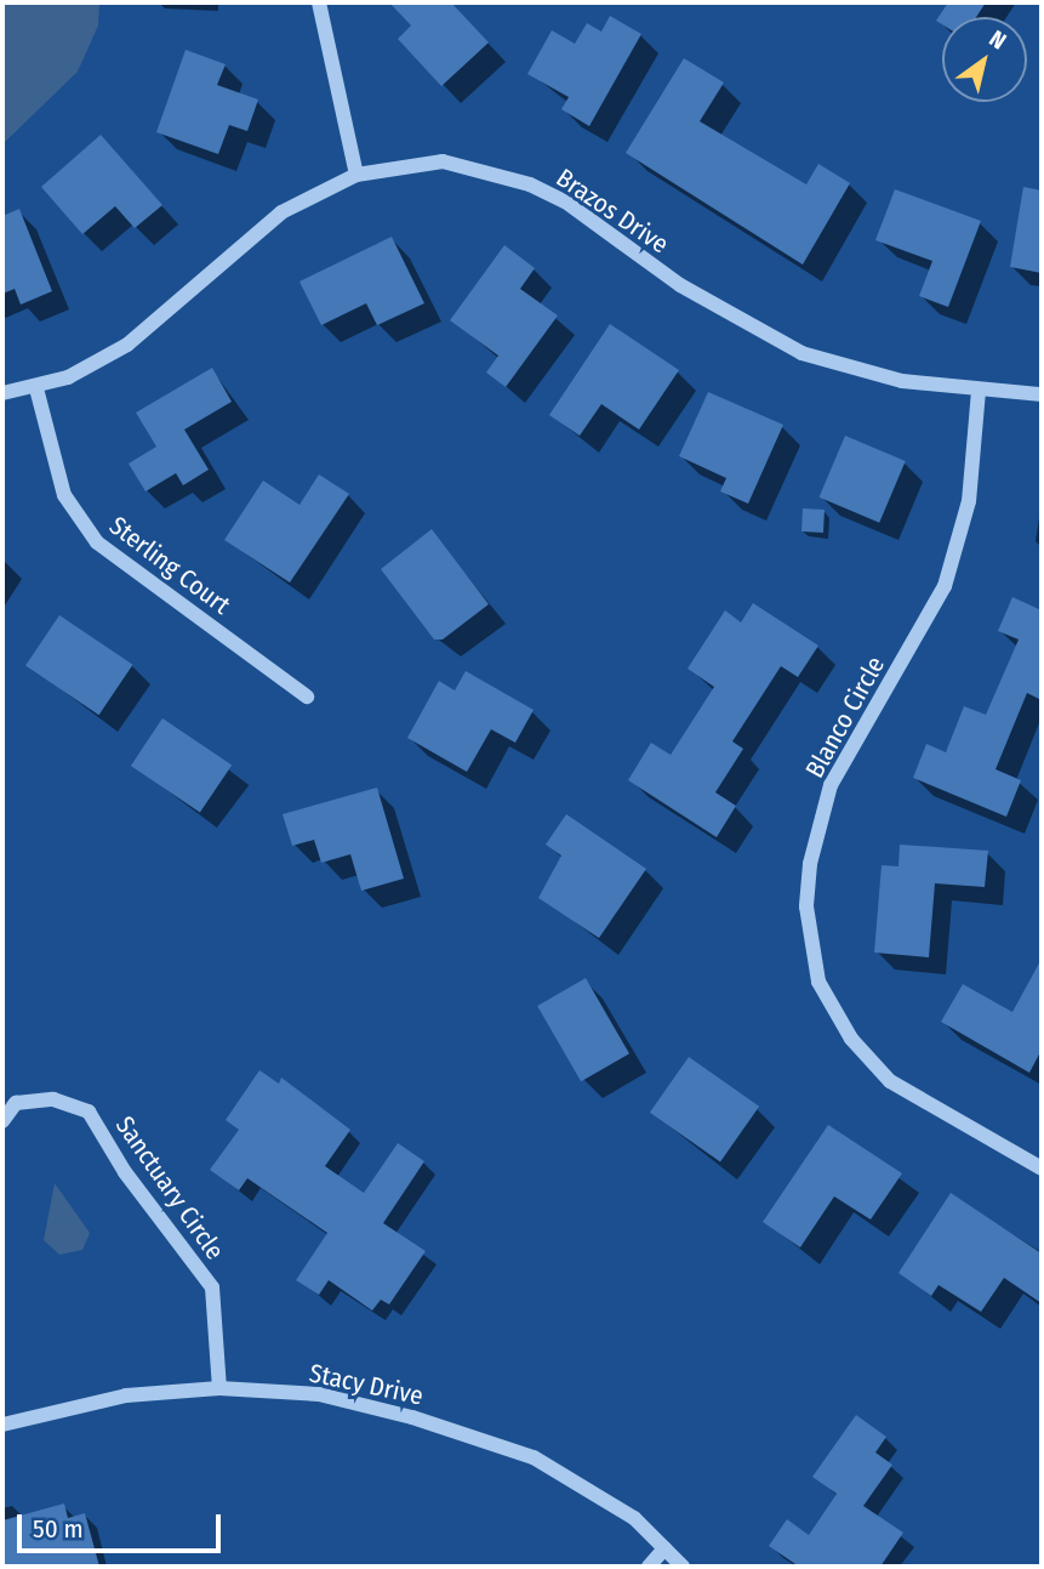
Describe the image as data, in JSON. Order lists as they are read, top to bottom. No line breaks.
{"streets":{"street":["Brazos Drive","Sterling Court","Blanco Circle","Sanctuary Circle","Stacy Drive"]},"crossings":[["Brazos Drive","Sterling Court"],["Brazos Drive","Blanco Circle"],["Sanctuary Circle","Stacy Drive"]],"scale_bar":"50 m","north":"top right"}
